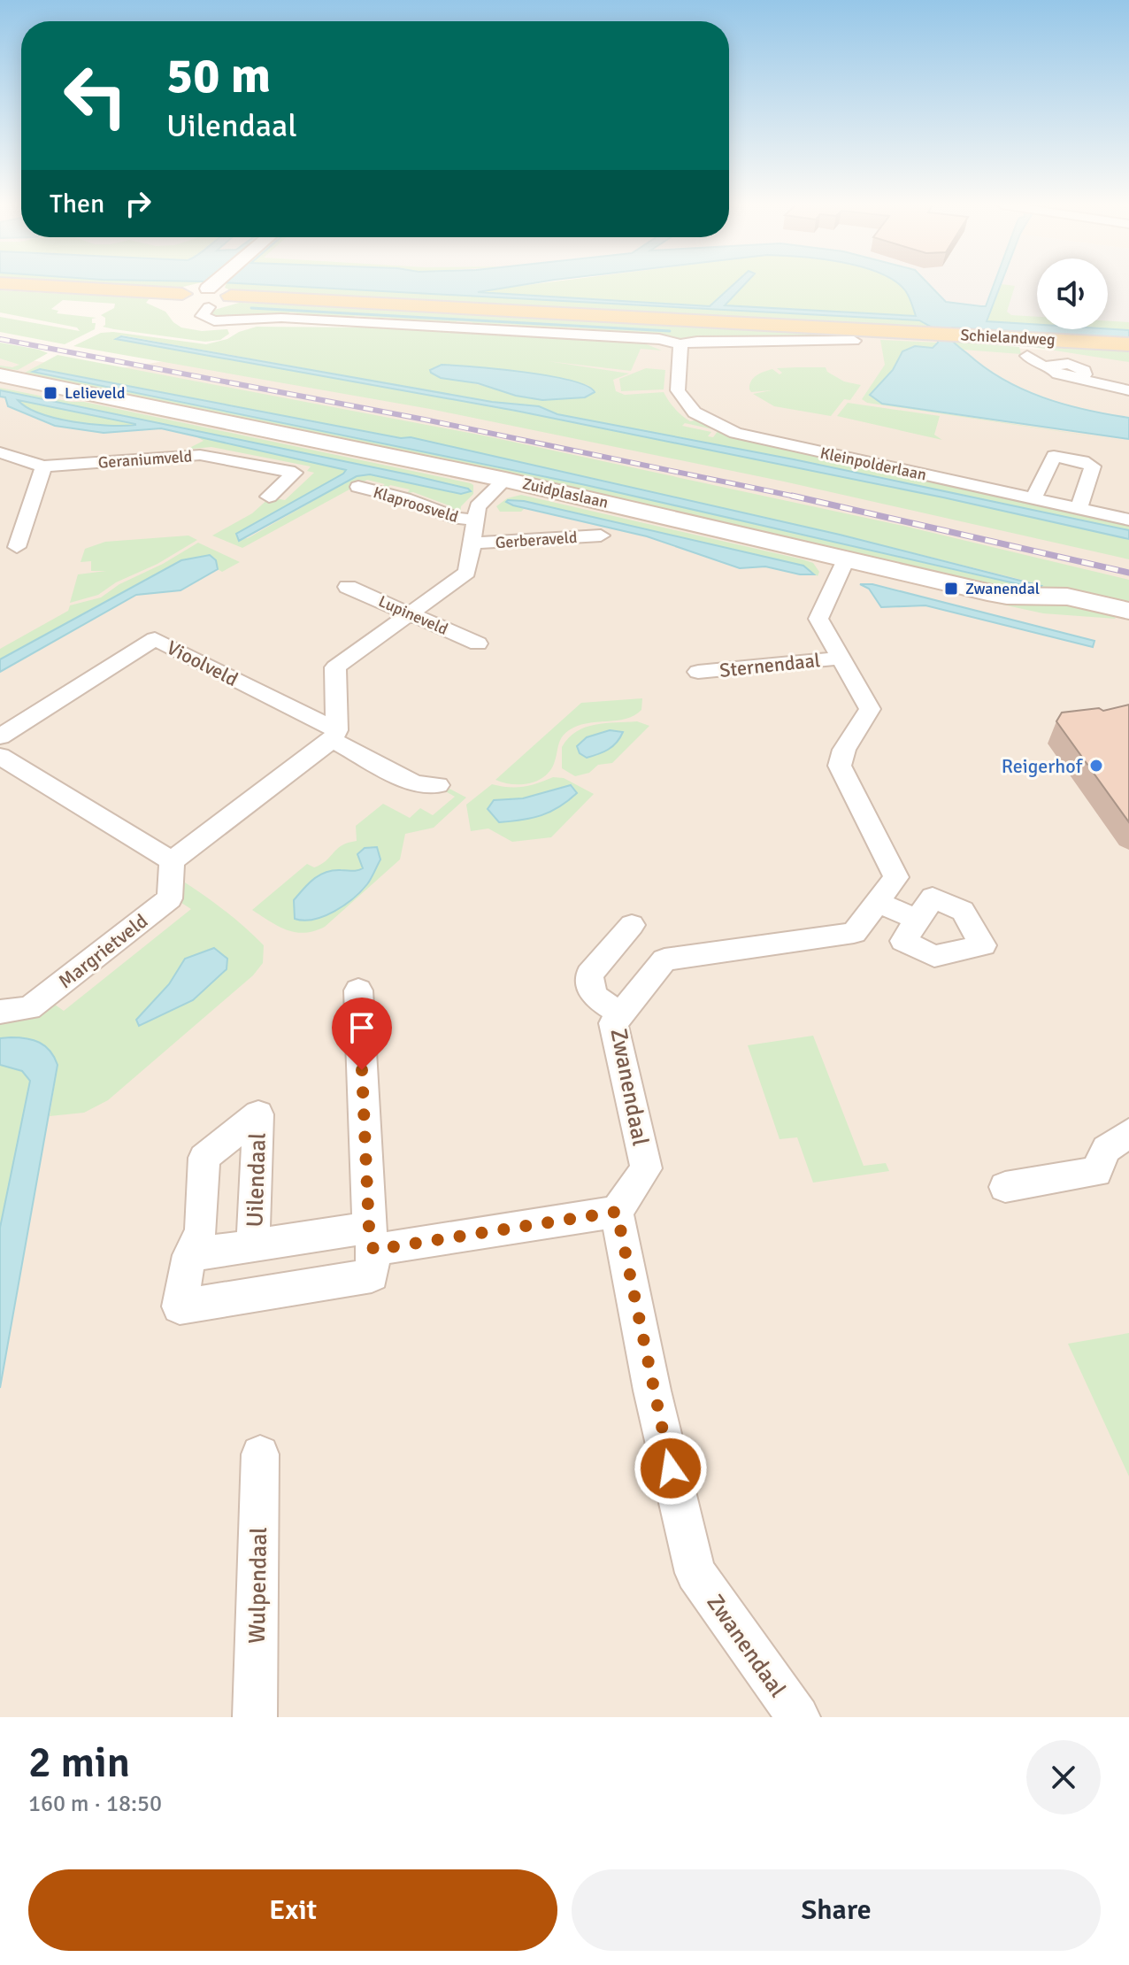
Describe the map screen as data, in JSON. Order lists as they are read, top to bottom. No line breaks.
{"streets":{"main road":["Schielandweg"],"street":["Geraniumveld","Kleinpolderlaan","Zuidplaslaan","Klaproosveld","Gerberaveld","Lupineveld","Vioolveld","Sternendaal","Margrietveld","Zwanendaal","Uilendaal","Wulpendaal"]},"crossings":[["Zuidplaslaan","Zwanendaal"],["Sternendaal","Zwanendaal"],["Zwanendaal","Uilendaal"]],"places":{"transit":["Lelieveld","Zwanendal"],"other":["Reigerhof"]},"page":{"turn":["50 m","Uilendaal"],"then":"Then","heading":["2 min","160 m · 18:50"],"buttons":["Exit","Share"]}}
